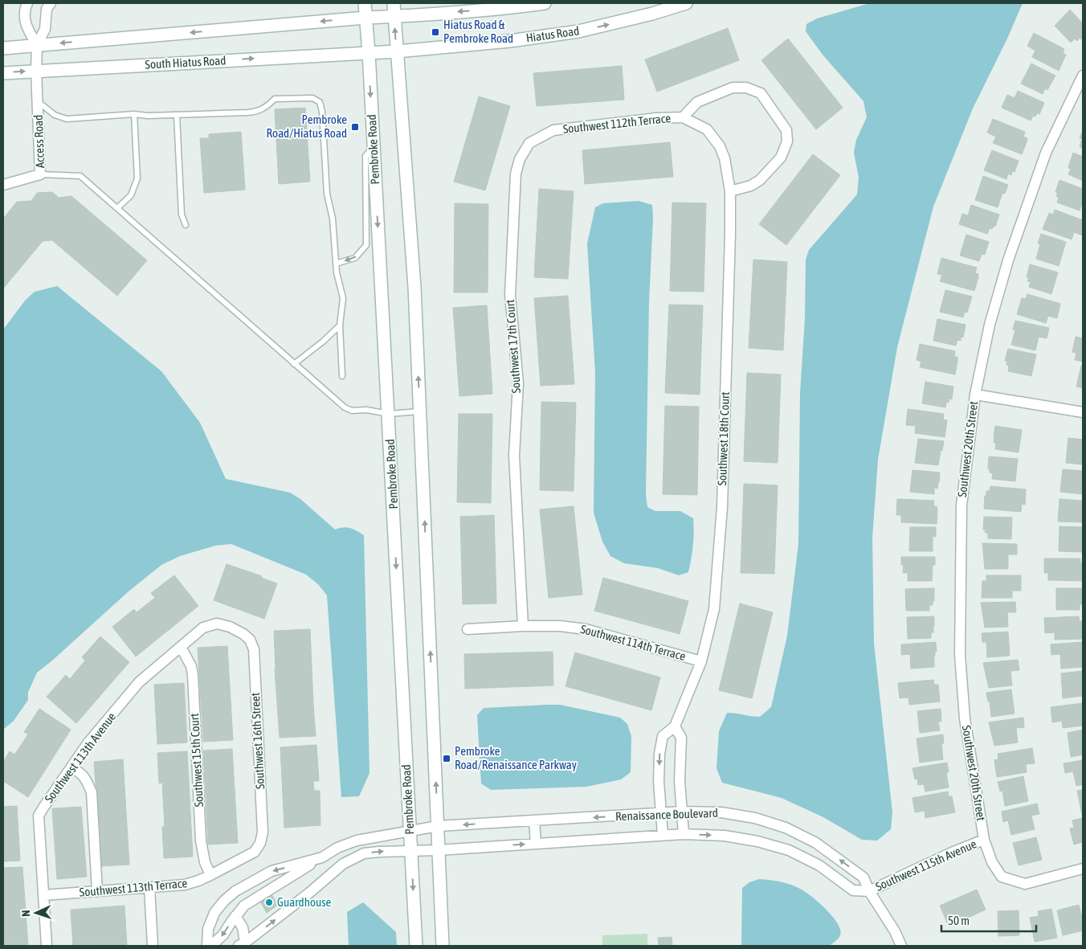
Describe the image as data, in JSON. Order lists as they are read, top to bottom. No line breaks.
{"streets":{"main road":["Hiatus Road","South Hiatus Road","Pembroke Road"],"street":["Southwest 112th Terrace","Access Road","Southwest 17th Court","Southwest 18th Court","Southwest 20th Street","Southwest 114th Terrace","Southwest 16th Street","Southwest 113th Avenue","Southwest 15th Court","Renaissance Boulevard","Southwest 115th Avenue","Southwest 113th Terrace"]},"crossings":[["Hiatus Road","South Hiatus Road"],["Hiatus Road","Pembroke Road"],["South Hiatus Road","Access Road"],["South Hiatus Road","Pembroke Road"],["Southwest 112th Terrace","Southwest 17th Court"],["Southwest 112th Terrace","Southwest 18th Court"],["Pembroke Road","Renaissance Boulevard"],["Southwest 17th Court","Southwest 114th Terrace"],["Southwest 18th Court","Southwest 114th Terrace"],["Southwest 18th Court","Renaissance Boulevard"],["Southwest 20th Street","Southwest 115th Avenue"],["Southwest 16th Street","Southwest 113th Avenue"],["Southwest 16th Street","Southwest 113th Terrace"],["Southwest 113th Avenue","Southwest 15th Court"],["Southwest 113th Avenue","Southwest 113th Terrace"],["Southwest 15th Court","Southwest 113th Terrace"],["Renaissance Boulevard","Southwest 115th Avenue"]],"places":{"transit":["Hiatus Road & Pembroke Road","Pembroke Road/Hiatus Road","Pembroke Road/Renaissance Parkway"],"other":["Guardhouse"]},"scale_bar":"50 m","north":"left"}
